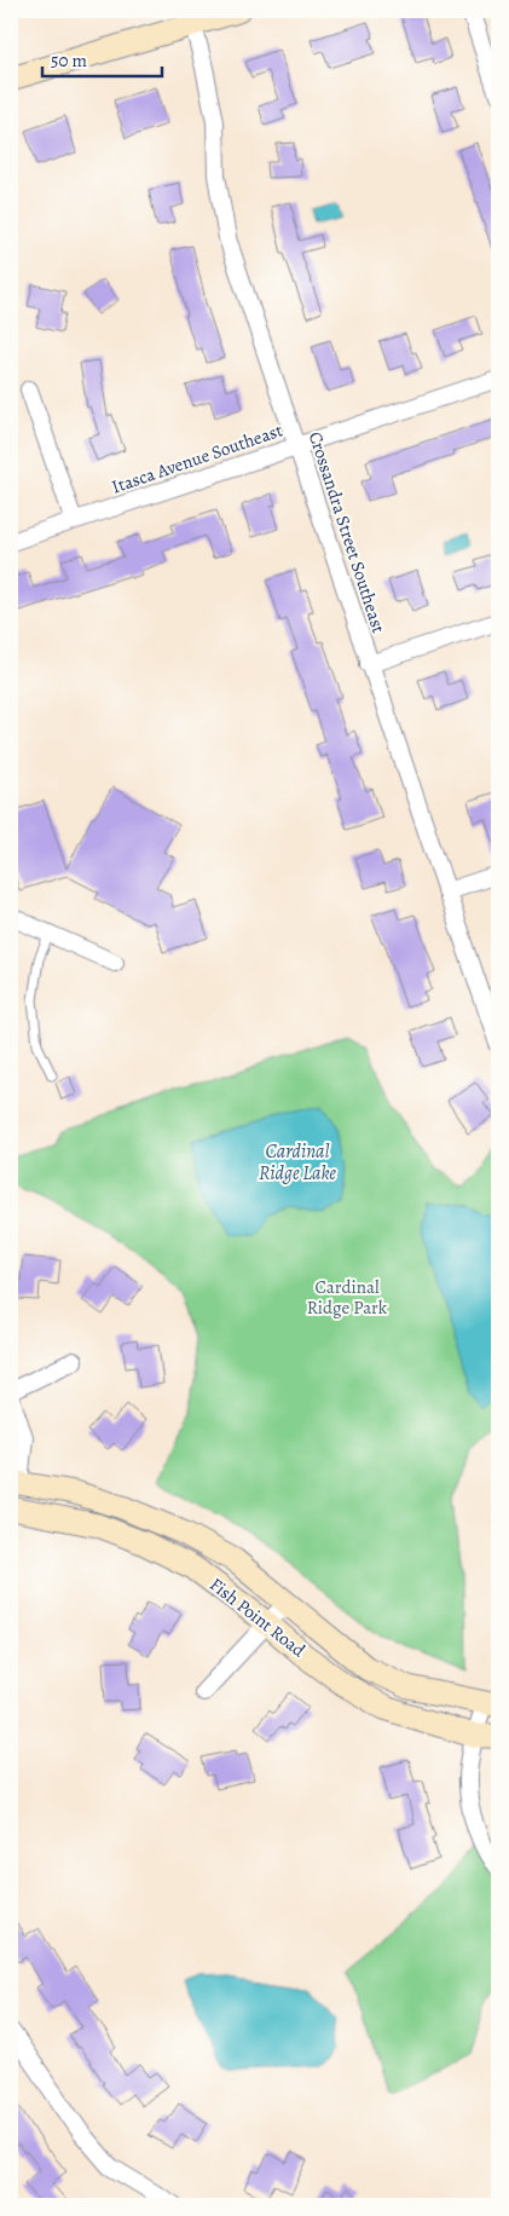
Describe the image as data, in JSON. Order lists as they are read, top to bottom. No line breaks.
{"streets":{"street":["Itasca Avenue Southeast","Crossandra Street Southeast","Fish Point Road"]},"crossings":[["Itasca Avenue Southeast","Crossandra Street Southeast"]],"water":["Cardinal Ridge Lake"],"parks":["Cardinal Ridge Park"],"scale_bar":"50 m"}
